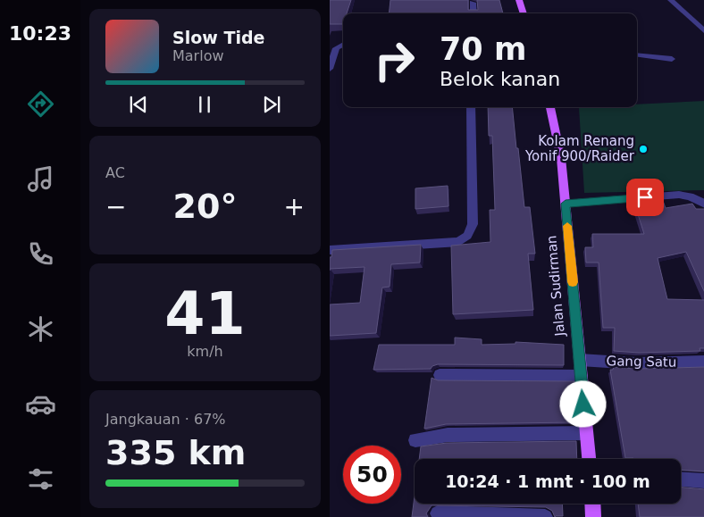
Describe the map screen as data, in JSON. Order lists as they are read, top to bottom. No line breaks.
{"streets":{"main road":["Jalan Sudirman"],"street":["Gang Satu"]},"crossings":[["Jalan Sudirman","Gang Satu"]],"places":["Kolam Renang Yonif 900/Raider"],"page":{"tabs":"10:23","turn":["70 m","Belok kanan"],"song":["Slow Tide","Marlow"],"tile":["AC",["41","km/h"],["Jangkauan · 67%","335 km"]],"heat":["−","20°","+"],"limit":"50","trip":"10:24 · 1 mnt · 100 m"}}
